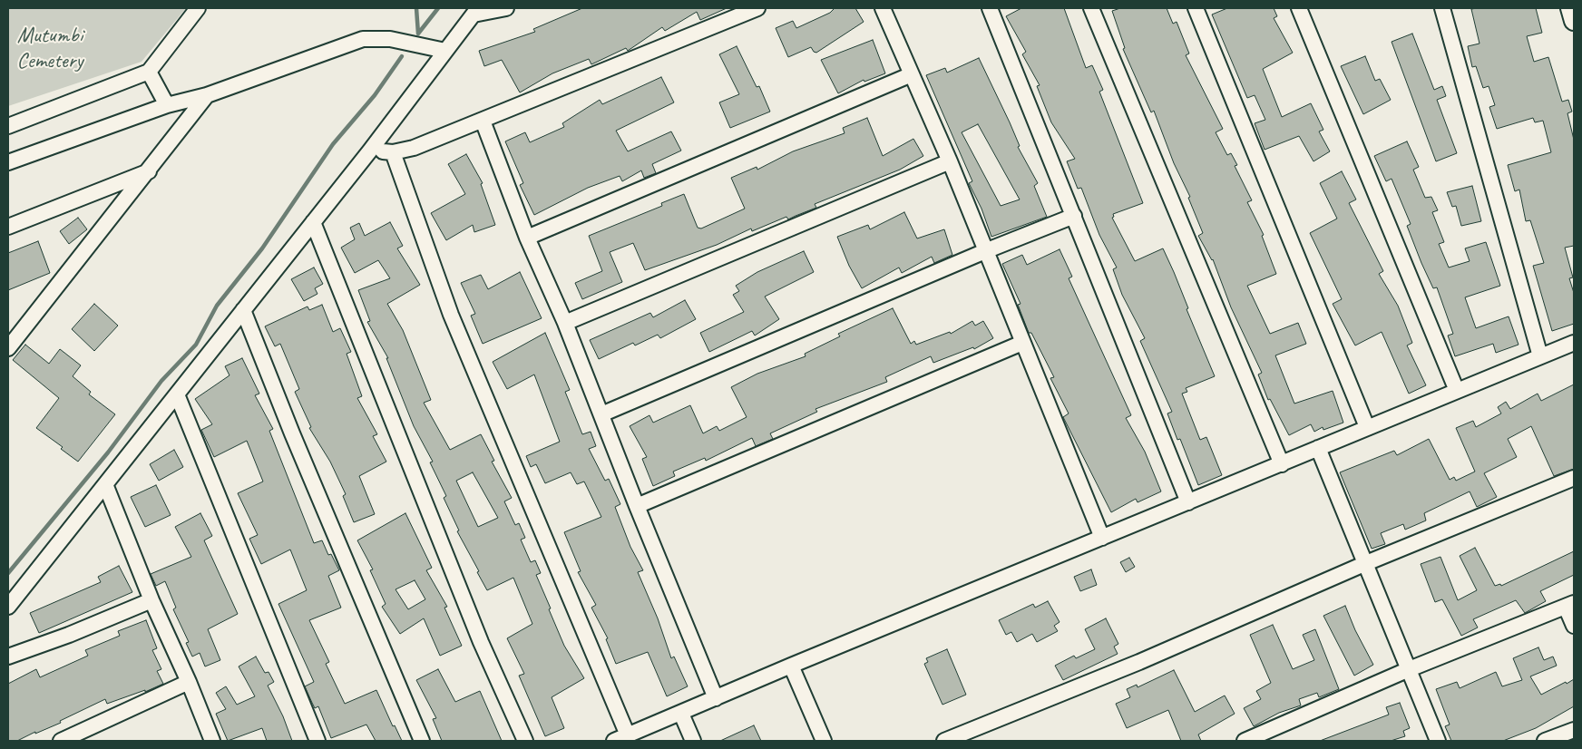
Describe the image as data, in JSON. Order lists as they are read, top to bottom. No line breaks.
{"parks":["Mutumbi Cemetery"]}
